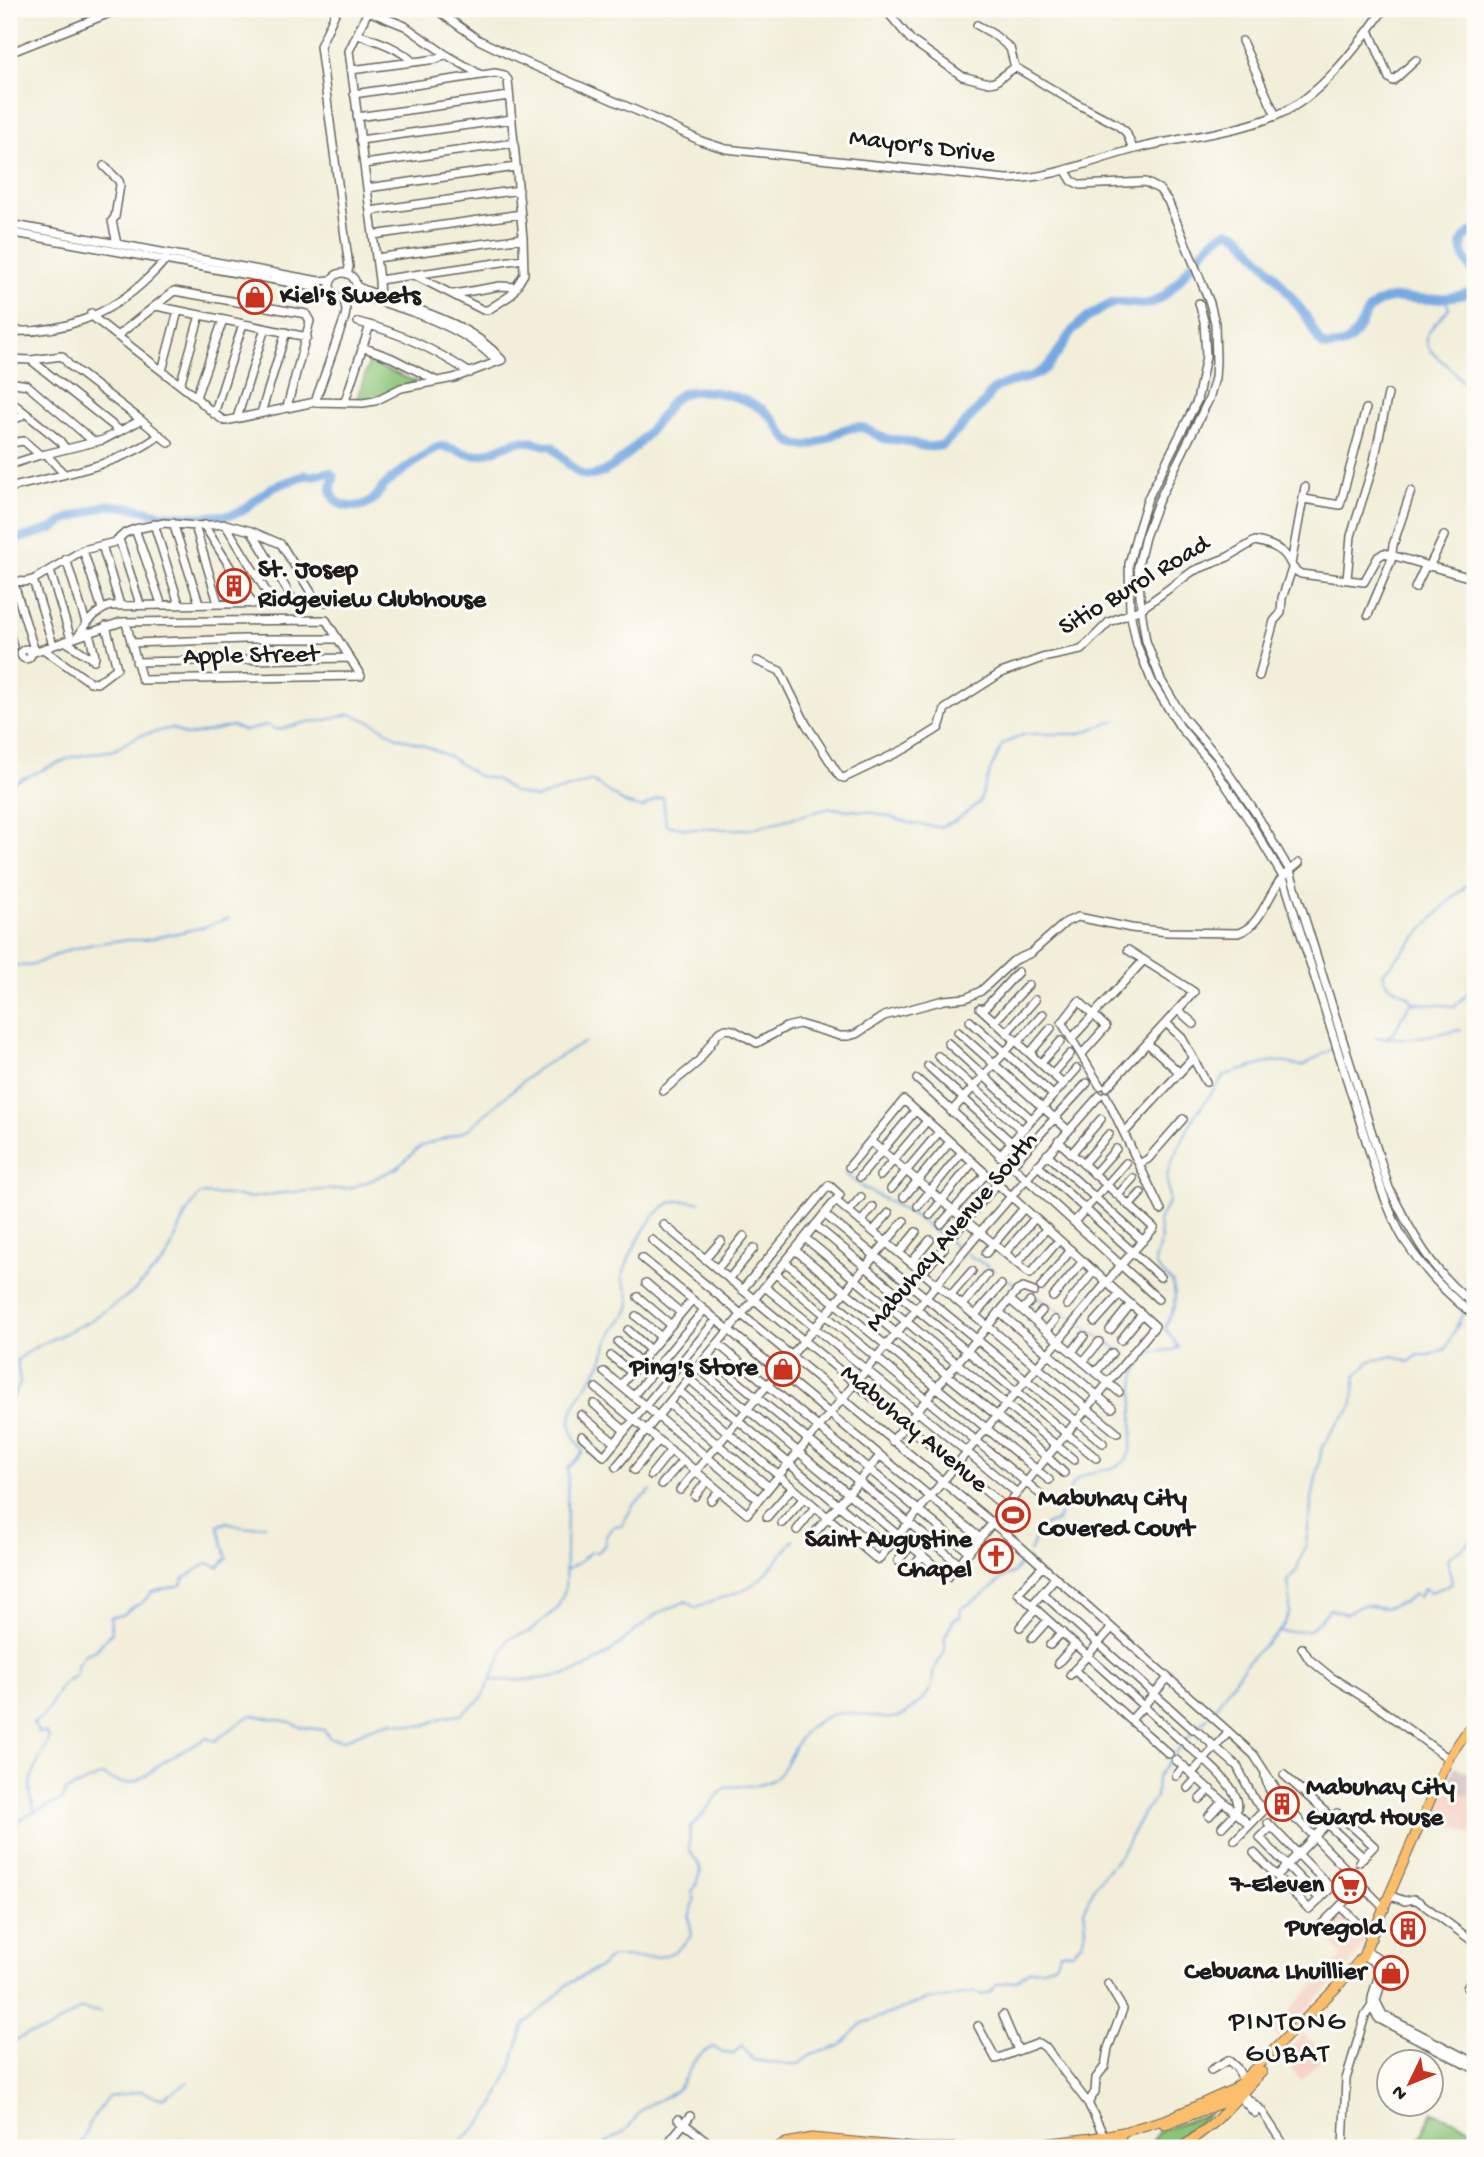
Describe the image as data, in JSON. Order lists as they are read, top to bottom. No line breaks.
{"streets":{"street":["Mayor's Drive","Sitio Burol Road","Apple Street","Mabuhay Avenue South","Mabuhay Avenue"]},"crossings":[["Mabuhay Avenue South","Mabuhay Avenue"]],"districts":["PINTONG GUBAT"],"places":{"shop":["Kiel's Sweets","Ping's Store","Cebuana Lhuillier"],"building":["St. Josep Ridgeview Clubhouse","Mabuhay City Guard House","Puregold"],"sports":["Mabuhay City Covered Court"],"church":["Saint Augustine Chapel"],"supermarket":["7-Eleven"]},"north":"bottom left"}
